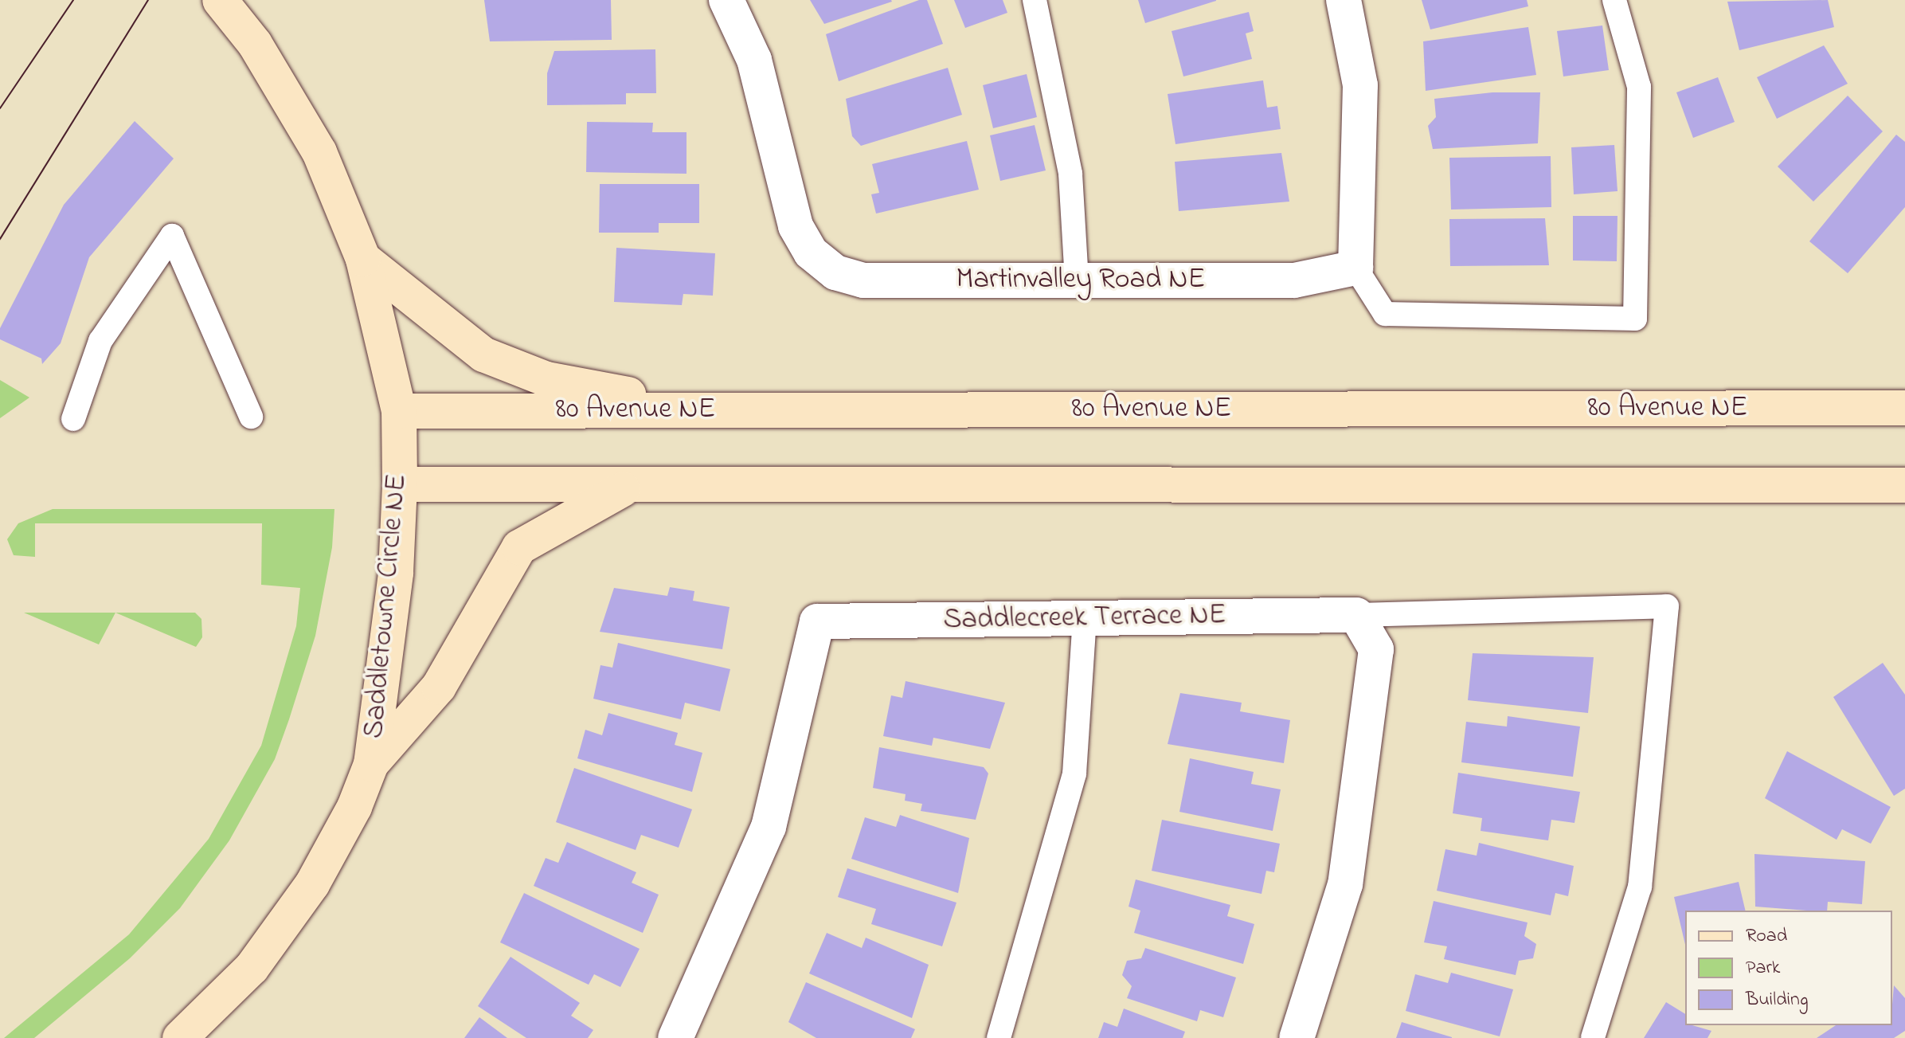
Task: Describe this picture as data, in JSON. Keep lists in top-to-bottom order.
{
  "streets": {
    "main road": ["80 Avenue NE", "Saddletowne Circle NE"],
    "street": ["Martinvalley Road NE", "Saddlecreek Terrace NE"]
  },
  "crossings": [
    ["80 Avenue NE", "Saddletowne Circle NE"]
  ],
  "legend": ["Road", "Park", "Building"]
}
